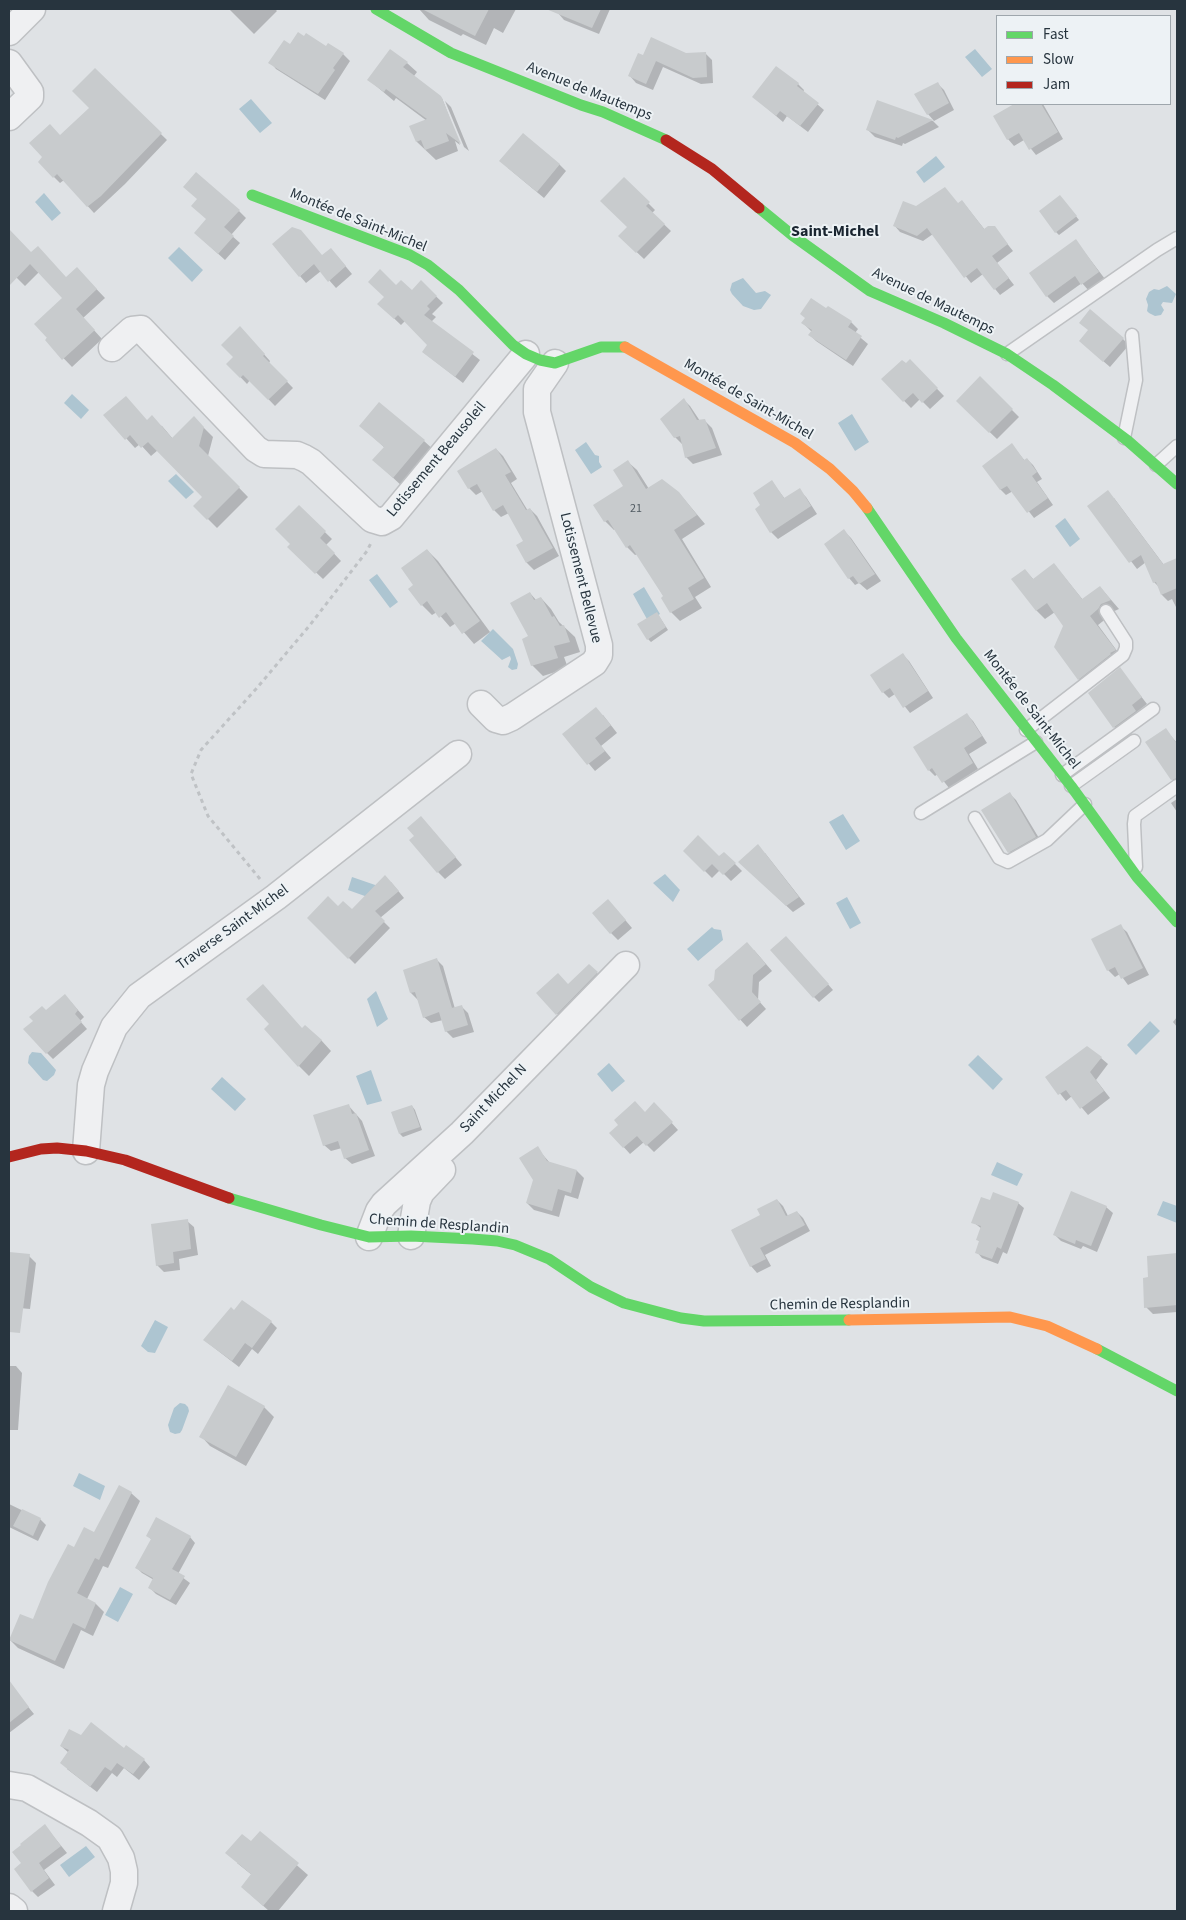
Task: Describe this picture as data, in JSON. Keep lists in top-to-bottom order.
{
  "streets": {
    "street": [
      "Avenue de Mautemps",
      "Montée de Saint-Michel",
      "Lotissement Beausoleil",
      "Lotissement Bellevue",
      "Traverse Saint-Michel",
      "Saint Michel N",
      "Chemin de Resplandin"
    ]
  },
  "crossings": [
    ["Montée de Saint-Michel", "Lotissement Beausoleil"],
    ["Montée de Saint-Michel", "Lotissement Bellevue"],
    ["Traverse Saint-Michel", "Chemin de Resplandin"],
    ["Saint Michel N", "Chemin de Resplandin"]
  ],
  "districts": ["Saint-Michel"],
  "house_numbers": ["21"],
  "legend": ["Fast", "Slow", "Jam"]
}
